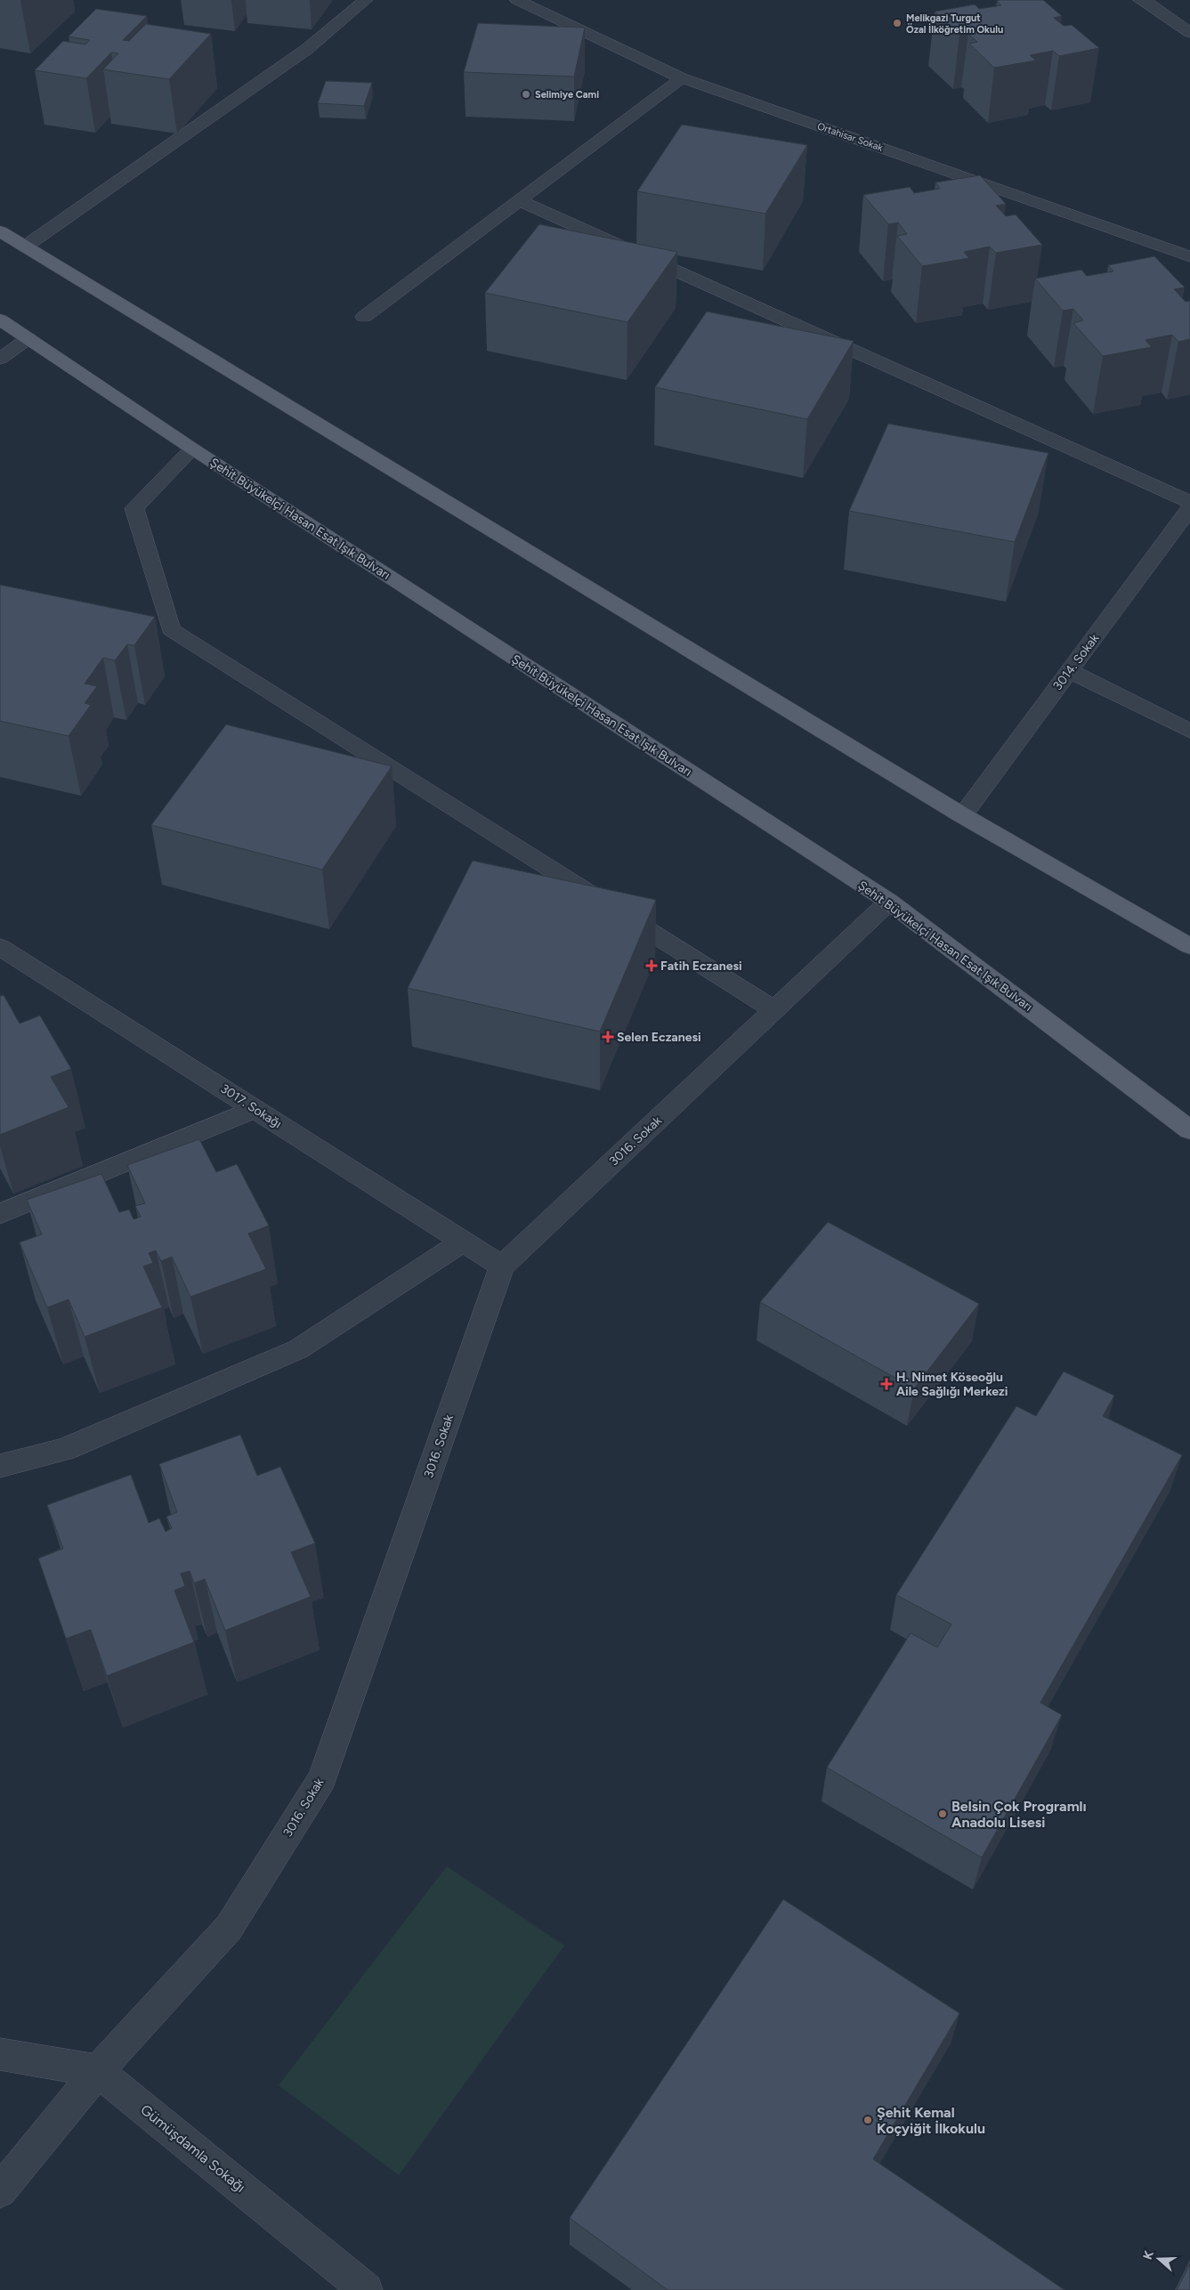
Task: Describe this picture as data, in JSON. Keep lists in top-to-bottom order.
{
  "streets": {
    "main road": ["Şehit Büyükelçi Hasan Esat Işık Bulvarı"],
    "street": [
      "Ortahisar Sokak",
      "3014. Sokak",
      "3017. Sokağı",
      "3016. Sokak",
      "Gümüşdamla Sokağı"
    ]
  },
  "crossings": [
    ["Şehit Büyükelçi Hasan Esat Işık Bulvarı", "3016. Sokak"],
    ["3017. Sokağı", "3016. Sokak"],
    ["3016. Sokak", "Gümüşdamla Sokağı"]
  ],
  "places": {
    "other": [
      "Melikgazi Turgut Özal İlköğretim Okulu",
      "Selimiye Cami",
      "Belsin Çok Programlı Anadolu Lisesi",
      "Şehit Kemal Koçyiğit İlkokulu"
    ],
    "health": ["Fatih Eczanesi", "Selen Eczanesi", "H. Nimet Köseoğlu Aile Sağlığı Merkezi"]
  },
  "north": "left"
}
